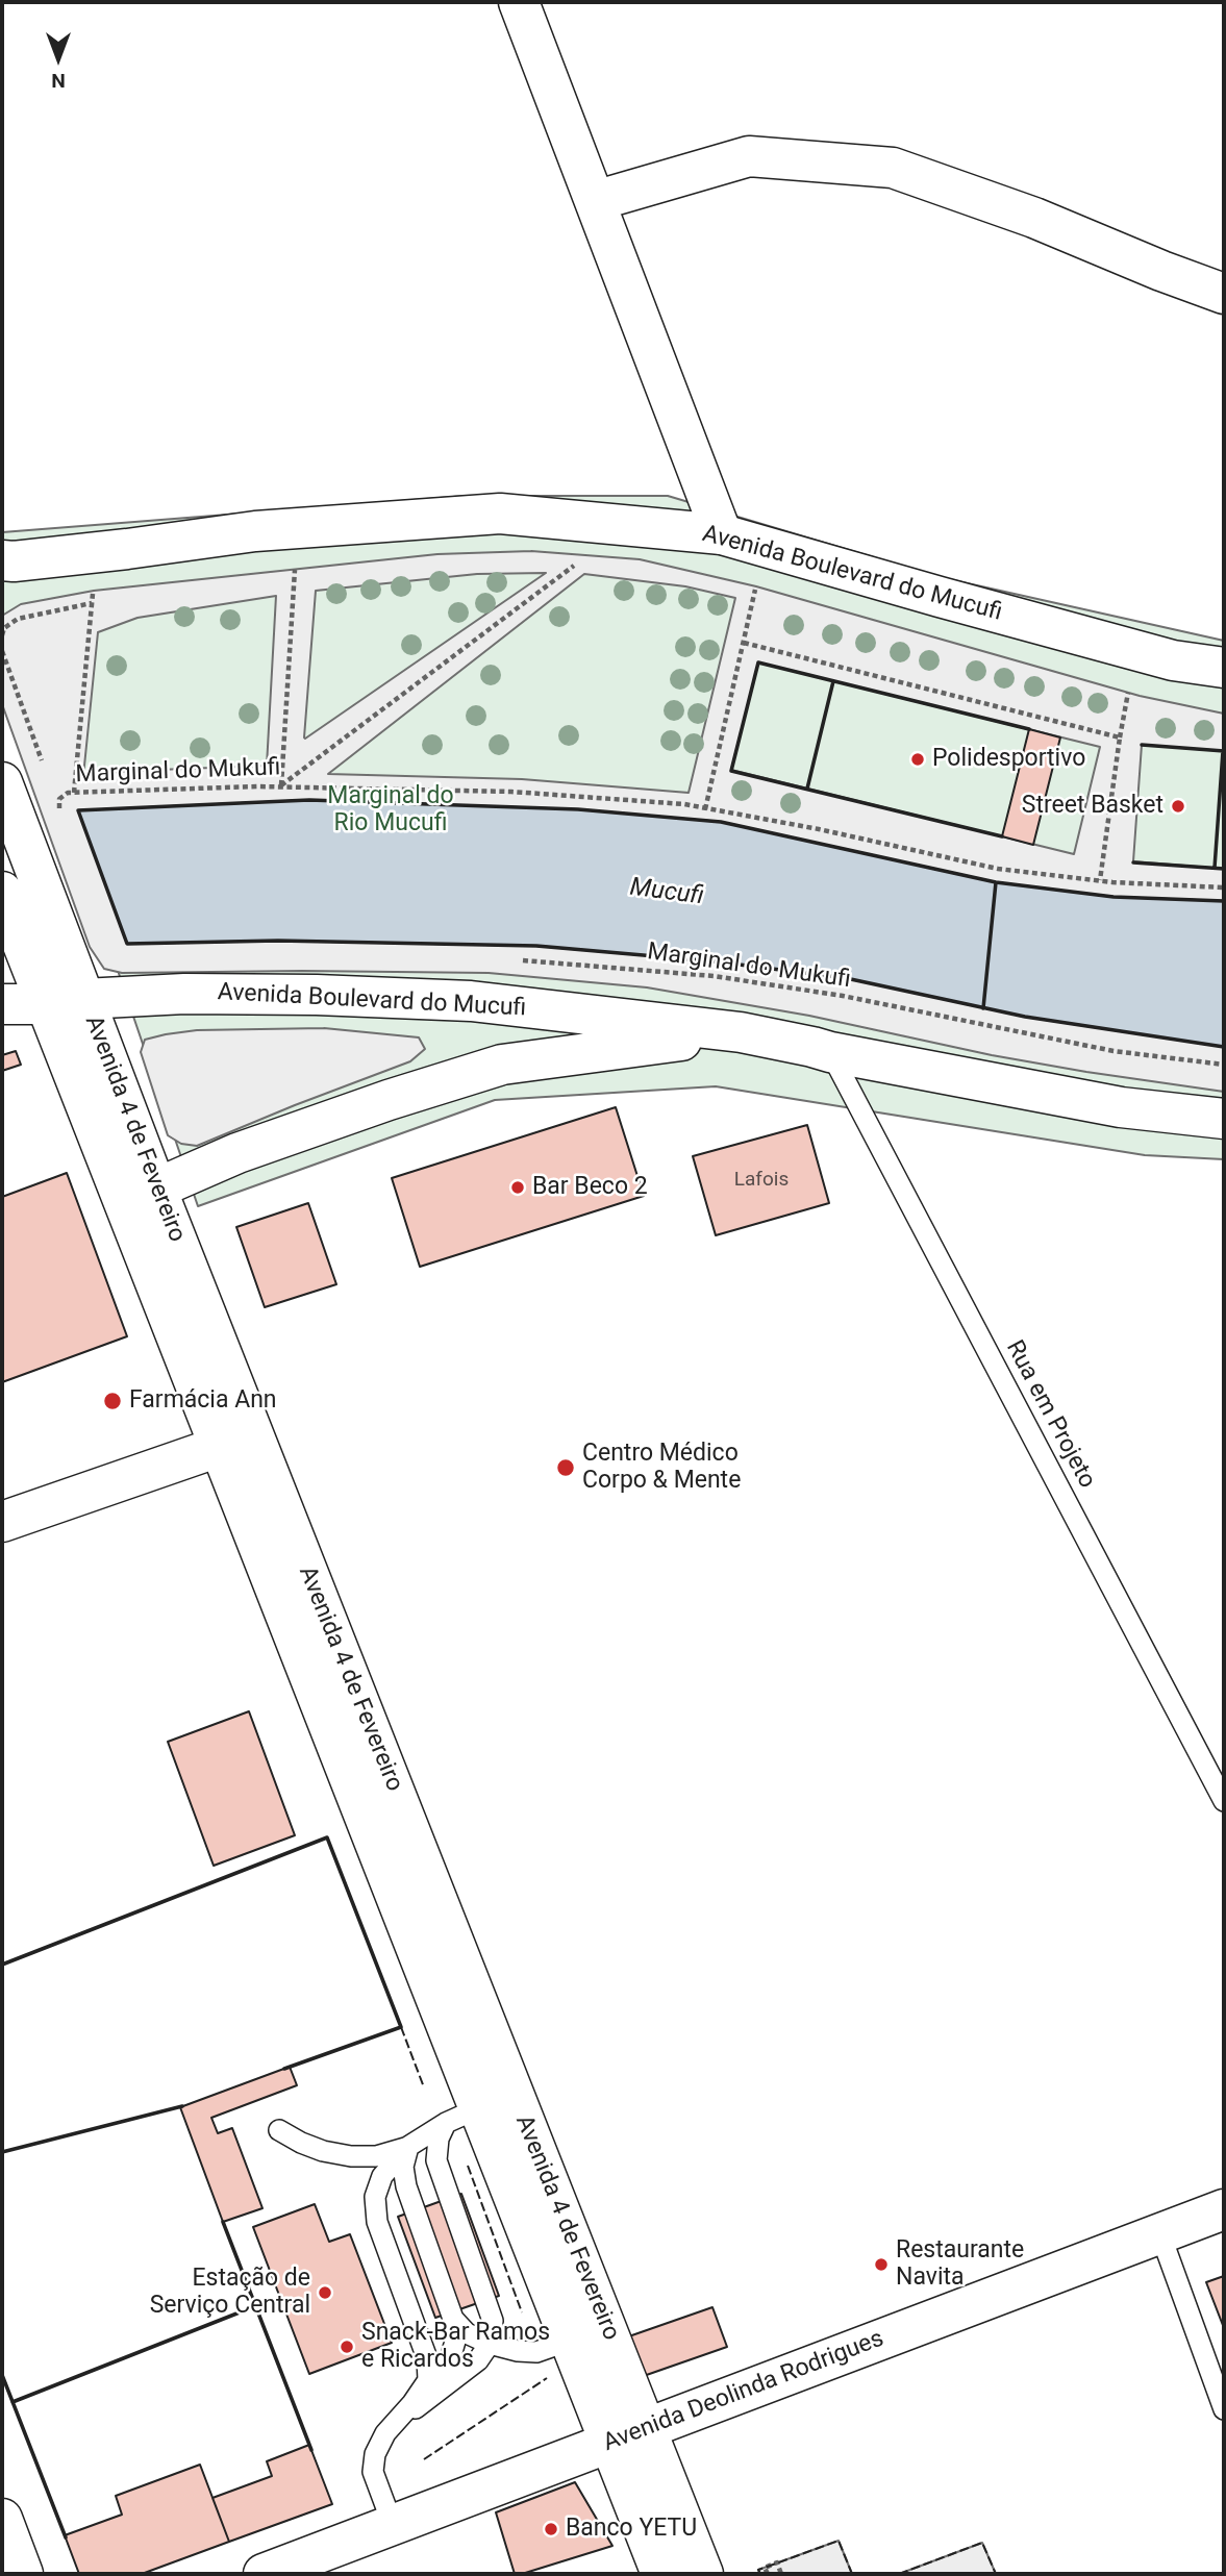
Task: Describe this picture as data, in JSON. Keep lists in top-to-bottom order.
{
  "streets": {
    "street": ["Avenida Boulevard do Mucufi", "Avenida 4 de Fevereiro", "Avenida Deolinda Rodrigues"],
    "lane": ["Rua em Projeto"],
    "path": ["Marginal do Mukufi"]
  },
  "crossings": [
    ["Avenida Boulevard do Mucufi", "Avenida 4 de Fevereiro"],
    ["Avenida Boulevard do Mucufi", "Rua em Projeto"],
    ["Avenida 4 de Fevereiro", "Avenida Deolinda Rodrigues"]
  ],
  "water": ["Mucufi"],
  "parks": ["Marginal do Rio Mucufi"],
  "places": [
    "Polidesportivo",
    "Street Basket",
    "Bar Beco 2",
    "Farmácia Ann",
    "Centro Médico Corpo & Mente",
    "Restaurante Navita",
    "Estação de Serviço Central",
    "Snack-Bar Ramos e Ricardos",
    "Banco YETU"
  ],
  "house_numbers": ["Lafois"],
  "north": "bottom"
}
